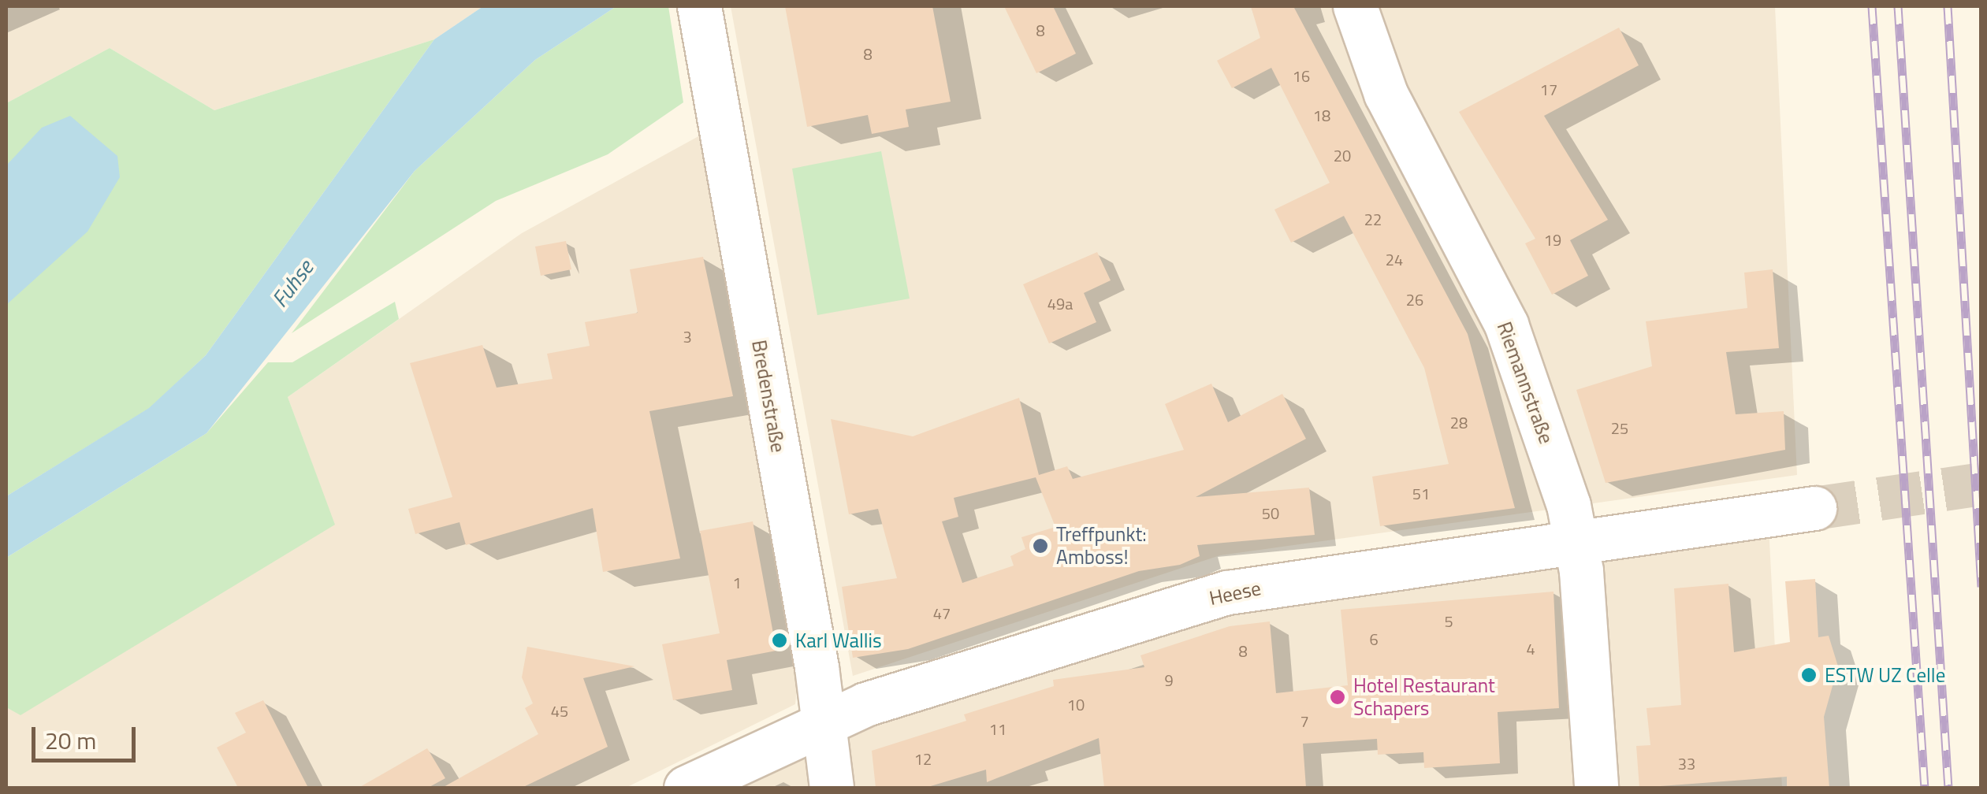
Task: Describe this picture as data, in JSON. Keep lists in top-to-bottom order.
{
  "streets": {
    "street": ["Riemannstraße", "Bredenstraße", "Heese"]
  },
  "crossings": [
    ["Riemannstraße", "Heese"],
    ["Bredenstraße", "Heese"]
  ],
  "water": ["Fuhse"],
  "places": [
    "Treffpunkt: Amboss!",
    "Karl Wallis",
    "ESTW UZ Celle",
    "Hotel Restaurant Schapers"
  ],
  "house_numbers": [
    "8",
    "8",
    "16",
    "17",
    "18",
    "20",
    "22",
    "19",
    "24",
    "26",
    "49a",
    "3",
    "28",
    "25",
    "51",
    "50",
    "1",
    "47",
    "5",
    "6",
    "4",
    "8",
    "9",
    "10",
    "45",
    "7",
    "11",
    "12",
    "33"
  ],
  "scale_bar": "20 m"
}
